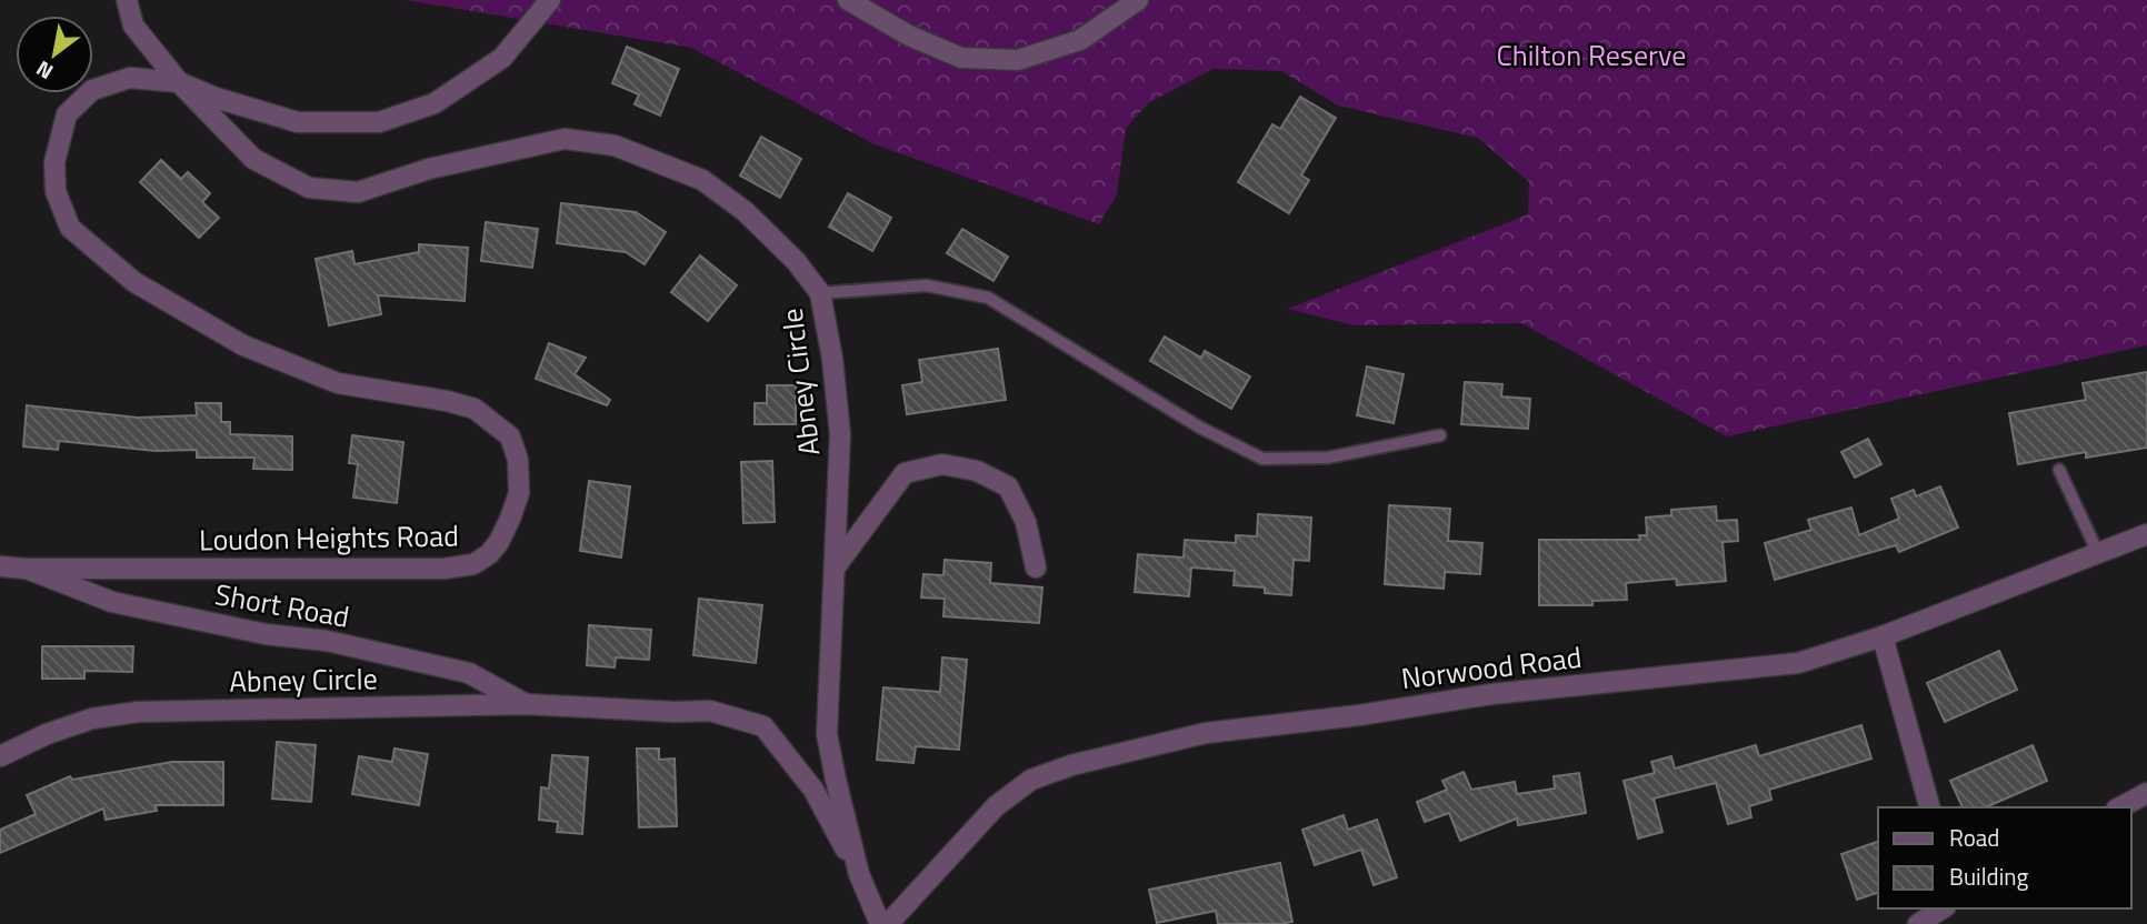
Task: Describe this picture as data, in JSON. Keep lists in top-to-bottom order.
{
  "streets": {
    "street": [
      "Abney Circle",
      "Loudon Heights Road",
      "Short Road",
      "Norwood Road"
    ]
  },
  "crossings": [
    ["Abney Circle", "Loudon Heights Road"],
    ["Abney Circle", "Short Road"],
    ["Loudon Heights Road", "Short Road"]
  ],
  "parks": ["Chilton Reserve"],
  "legend": ["Road", "Building"],
  "north": "bottom left"
}
